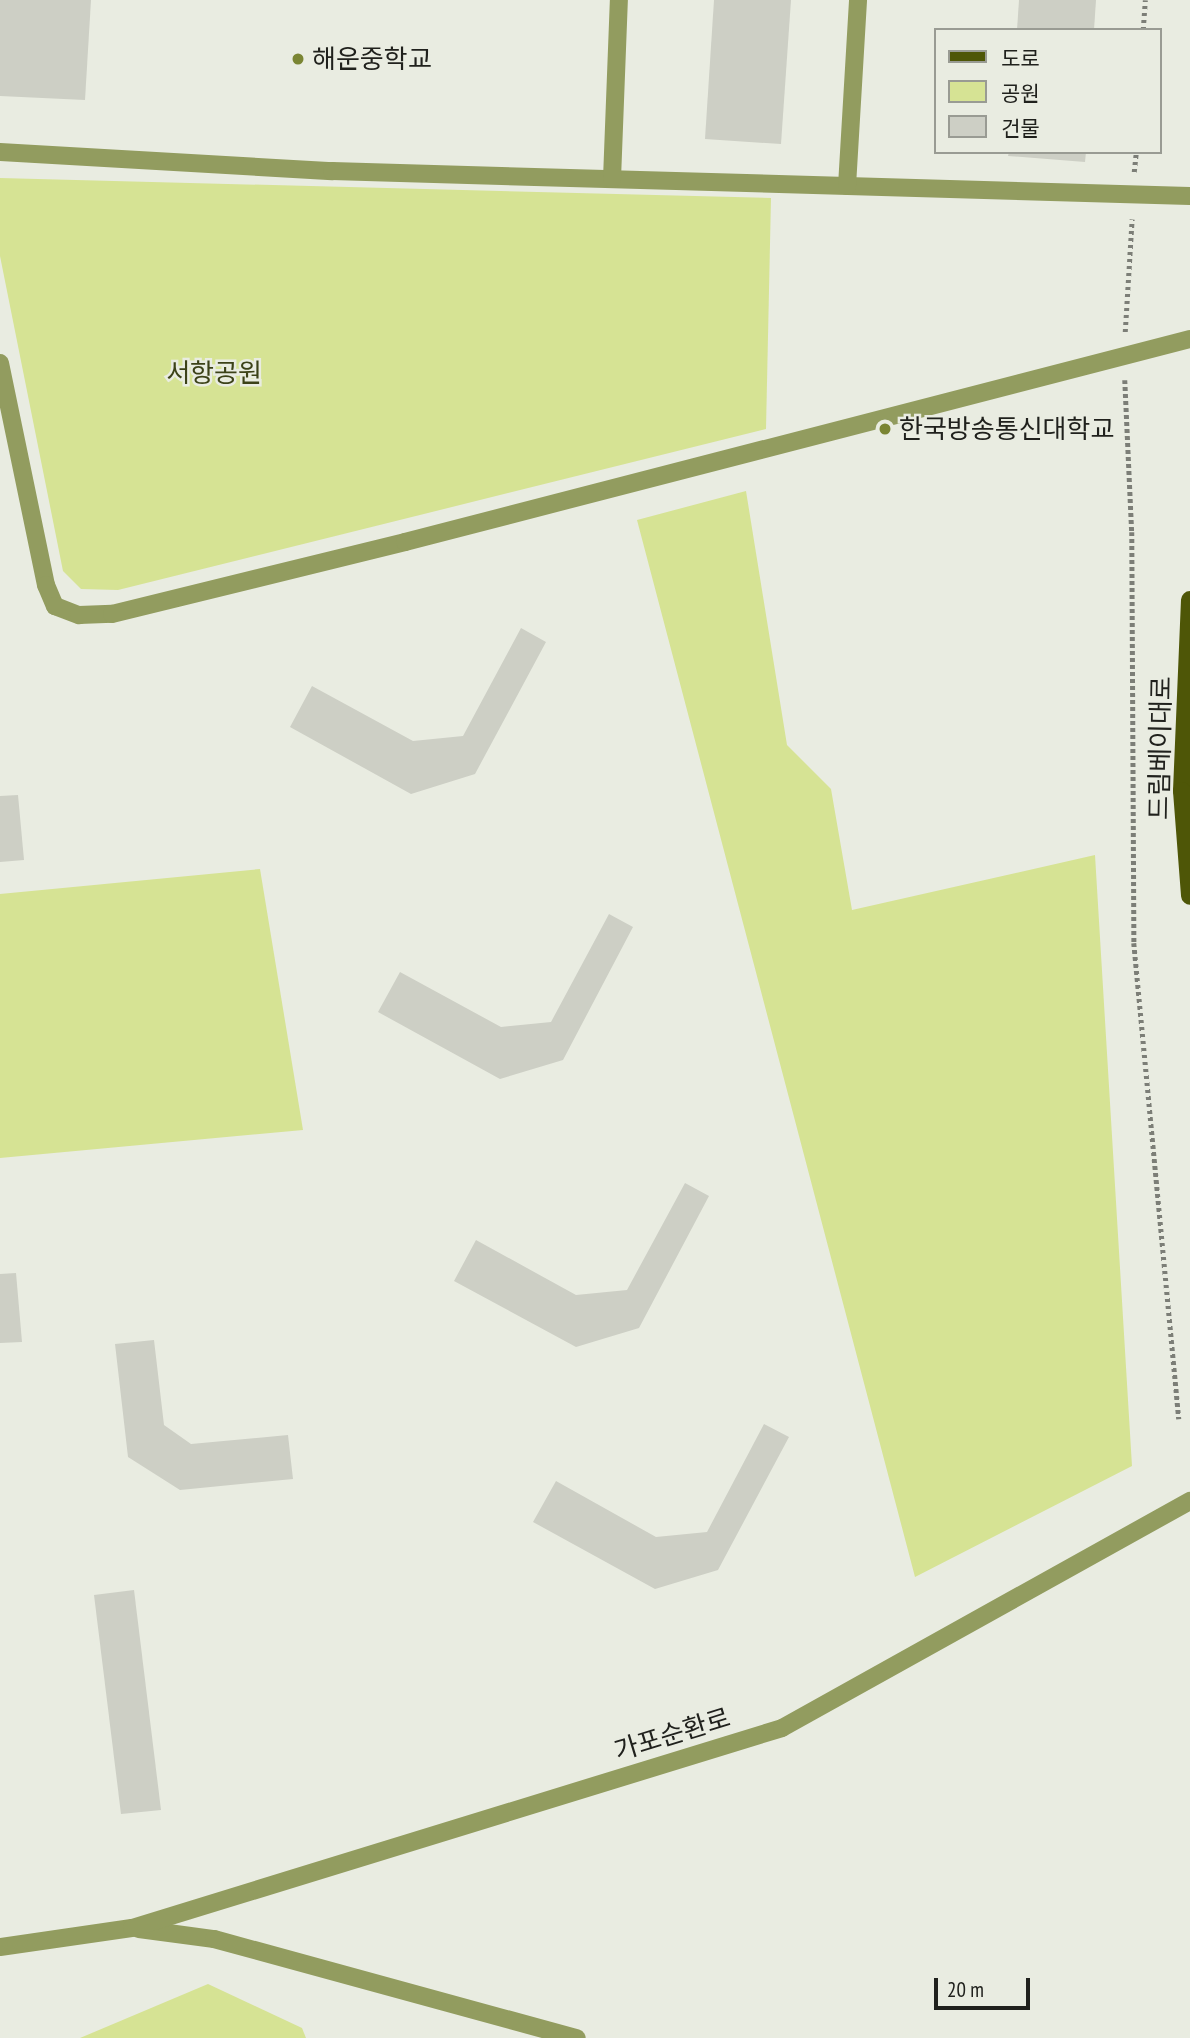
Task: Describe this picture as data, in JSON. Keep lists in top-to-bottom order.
{
  "streets": {
    "main road": ["드림베이대로"],
    "street": ["가포순환로"]
  },
  "parks": ["서항공원"],
  "places": ["해운중학교", "한국방송통신대학교"],
  "legend": ["도로", "공원", "건물"],
  "scale_bar": "20 m"
}
